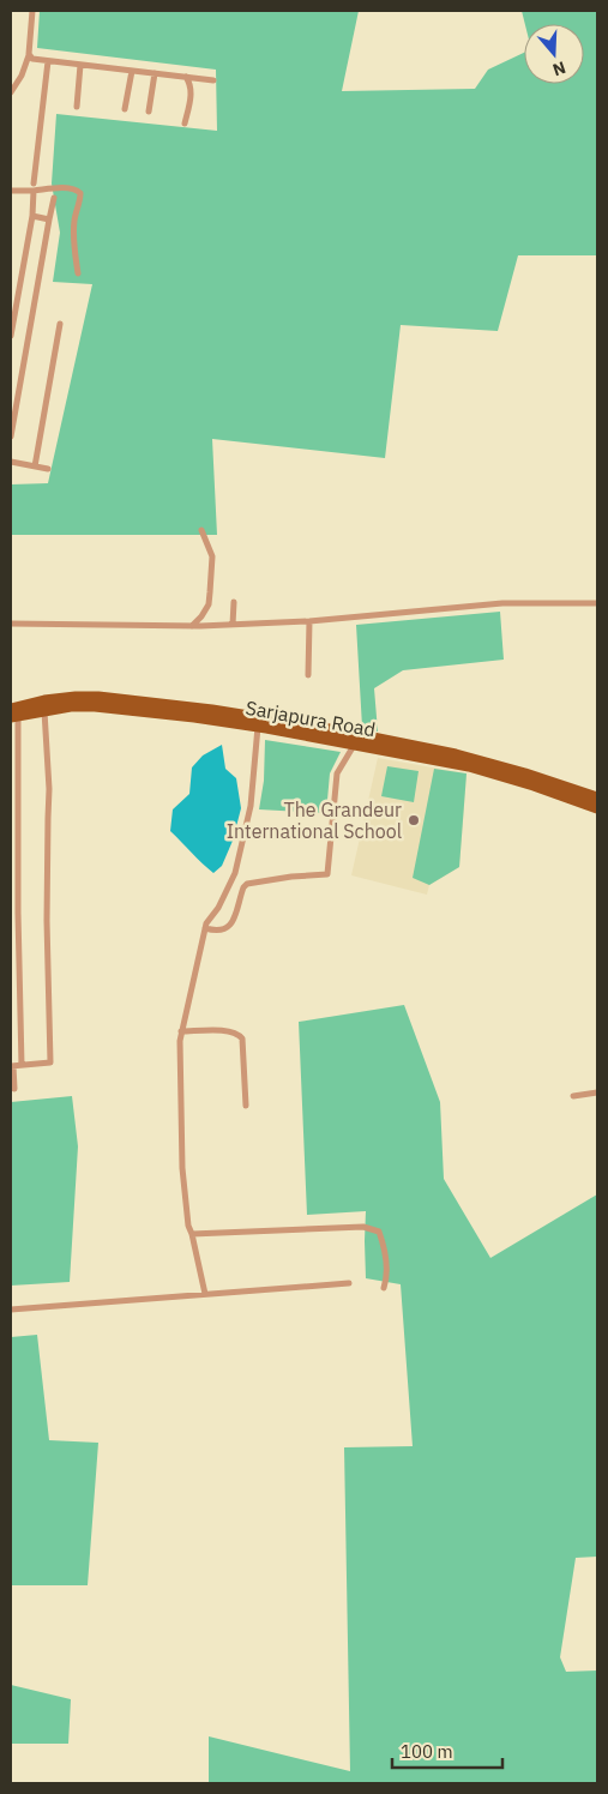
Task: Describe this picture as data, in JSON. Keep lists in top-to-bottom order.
{
  "streets": {
    "main road": ["Sarjapura Road"]
  },
  "places": ["The Grandeur International School"],
  "scale_bar": "100 m",
  "north": "bottom"
}
